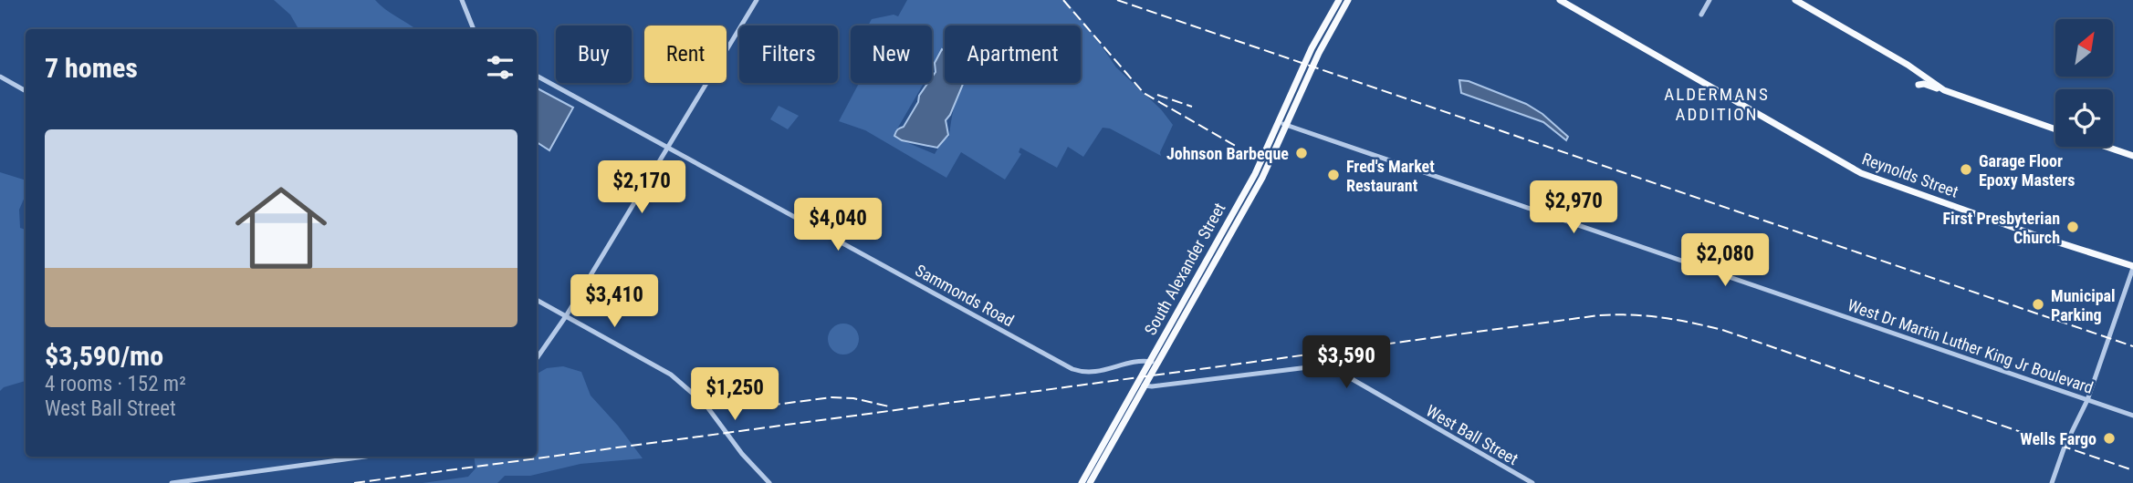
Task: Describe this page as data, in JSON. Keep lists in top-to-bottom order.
{
  "streets": {
    "main road": ["Reynolds Street", "South Alexander Street"],
    "street": ["Sammonds Road", "West Dr Martin Luther King Jr Boulevard", "West Ball Street"]
  },
  "crossings": [
    ["South Alexander Street", "Sammonds Road"],
    ["South Alexander Street", "West Dr Martin Luther King Jr Boulevard"],
    ["South Alexander Street", "West Ball Street"]
  ],
  "districts": ["ALDERMANS ADDITION"],
  "places": [
    "Johnson Barbeque",
    "Garage Floor Epoxy Masters",
    "Fred's Market Restaurant",
    "First Presbyterian Church",
    "Municipal Parking",
    "Wells Fargo"
  ],
  "north": "top right",
  "page": {
    "chip": [
      "Buy",
      "Rent",
      "Filters",
      "New",
      "Apartment"
    ],
    "heading": "7 homes",
    "list": [
      {
        "name": "$3,590/mo",
        "note": "4 rooms · 152 m² · West Ball Street"
      }
    ],
    "price": [
      "$2,170",
      "$2,970",
      "$4,040",
      "$2,080",
      "$3,410",
      "$3,590",
      "$1,250"
    ]
  }
}
